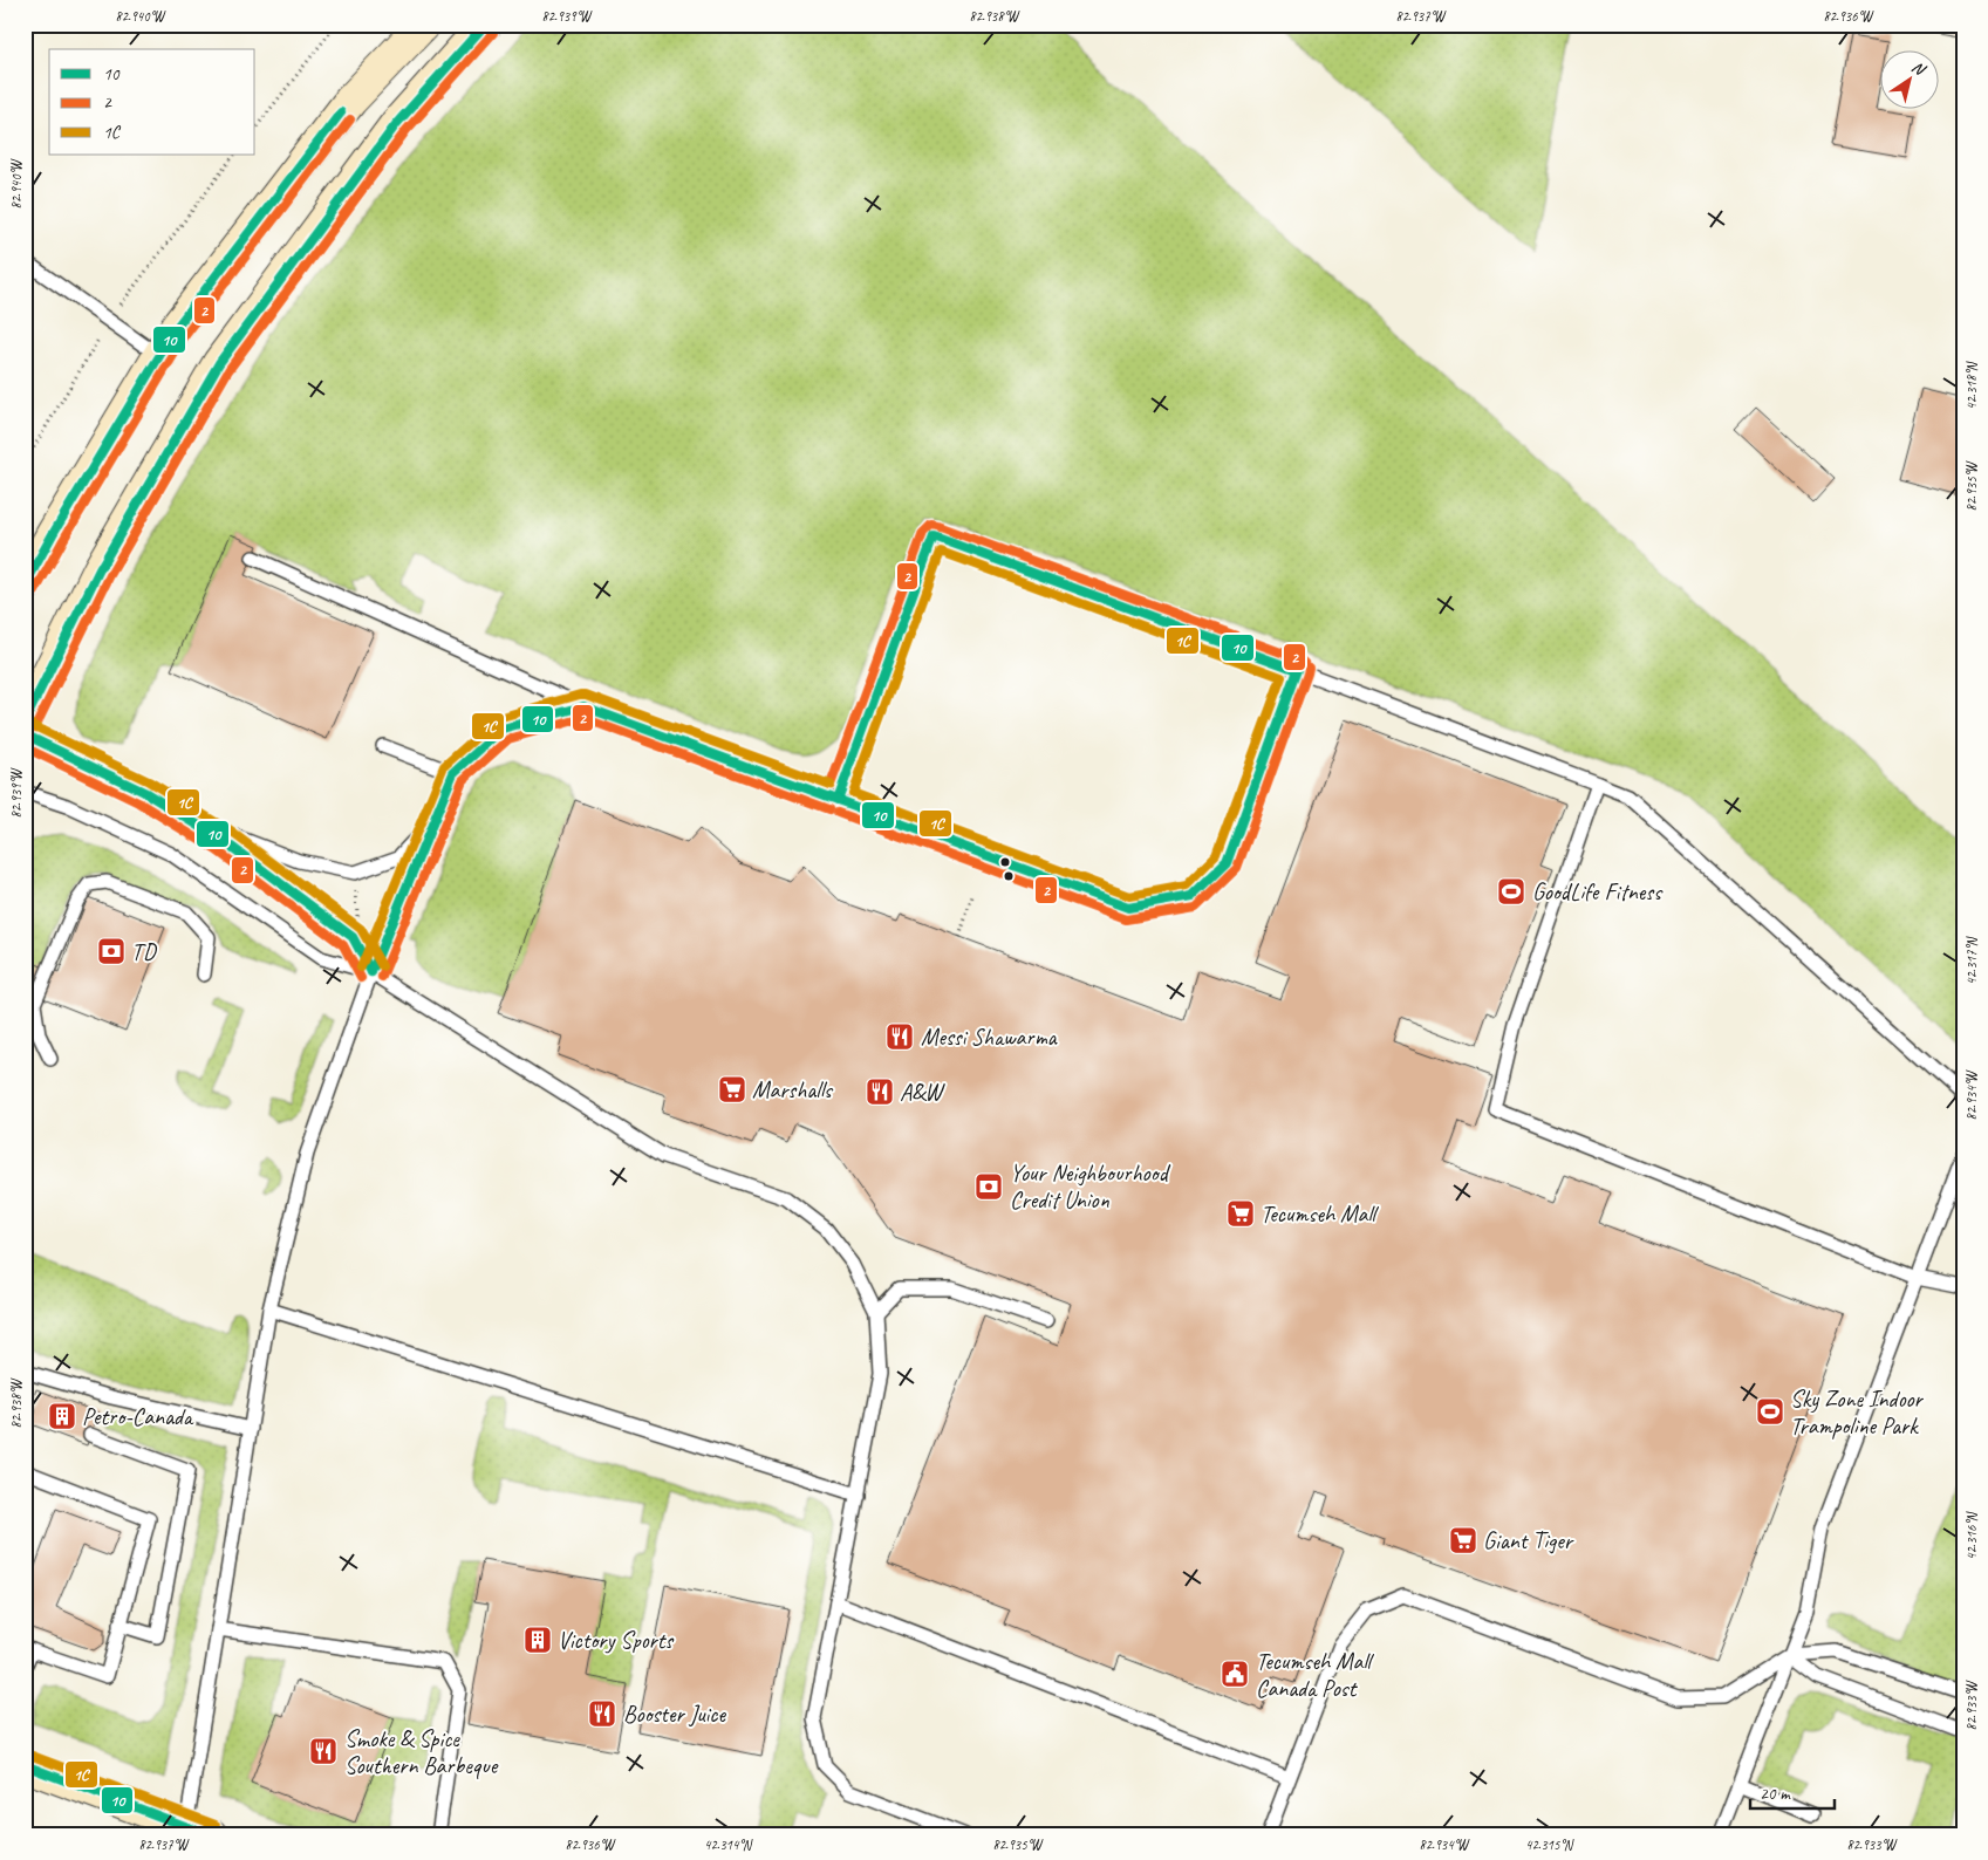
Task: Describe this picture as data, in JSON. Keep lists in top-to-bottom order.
{
  "places": {
    "sports": ["GoodLife Fitness", "Sky Zone Indoor Trampoline Park"],
    "bank": ["TD", "Your Neighbourhood Credit Union"],
    "restaurant": [
      "Messi Shawarma",
      "A&W",
      "Booster Juice",
      "Smoke & Spice Southern Barbeque"
    ],
    "supermarket": ["Marshalls", "Tecumseh Mall", "Giant Tiger"],
    "building": ["Petro-Canada", "Victory Sports"],
    "public building": ["Tecumseh Mall Canada Post"]
  },
  "lines": ["transit line 10", "transit line 2", "transit line 1C"],
  "legend": ["10", "2", "1C"],
  "scale_bar": "20 m",
  "north": "top right",
  "coordinates": [
    "82.940°W",
    "82.939°W",
    "82.938°W",
    "82.937°W",
    "82.936°W",
    "42.318°N",
    "82.935°W",
    "42.317°N",
    "82.934°W",
    "42.316°N",
    "82.933°W",
    "42.314°N",
    "42.315°N"
  ]
}
